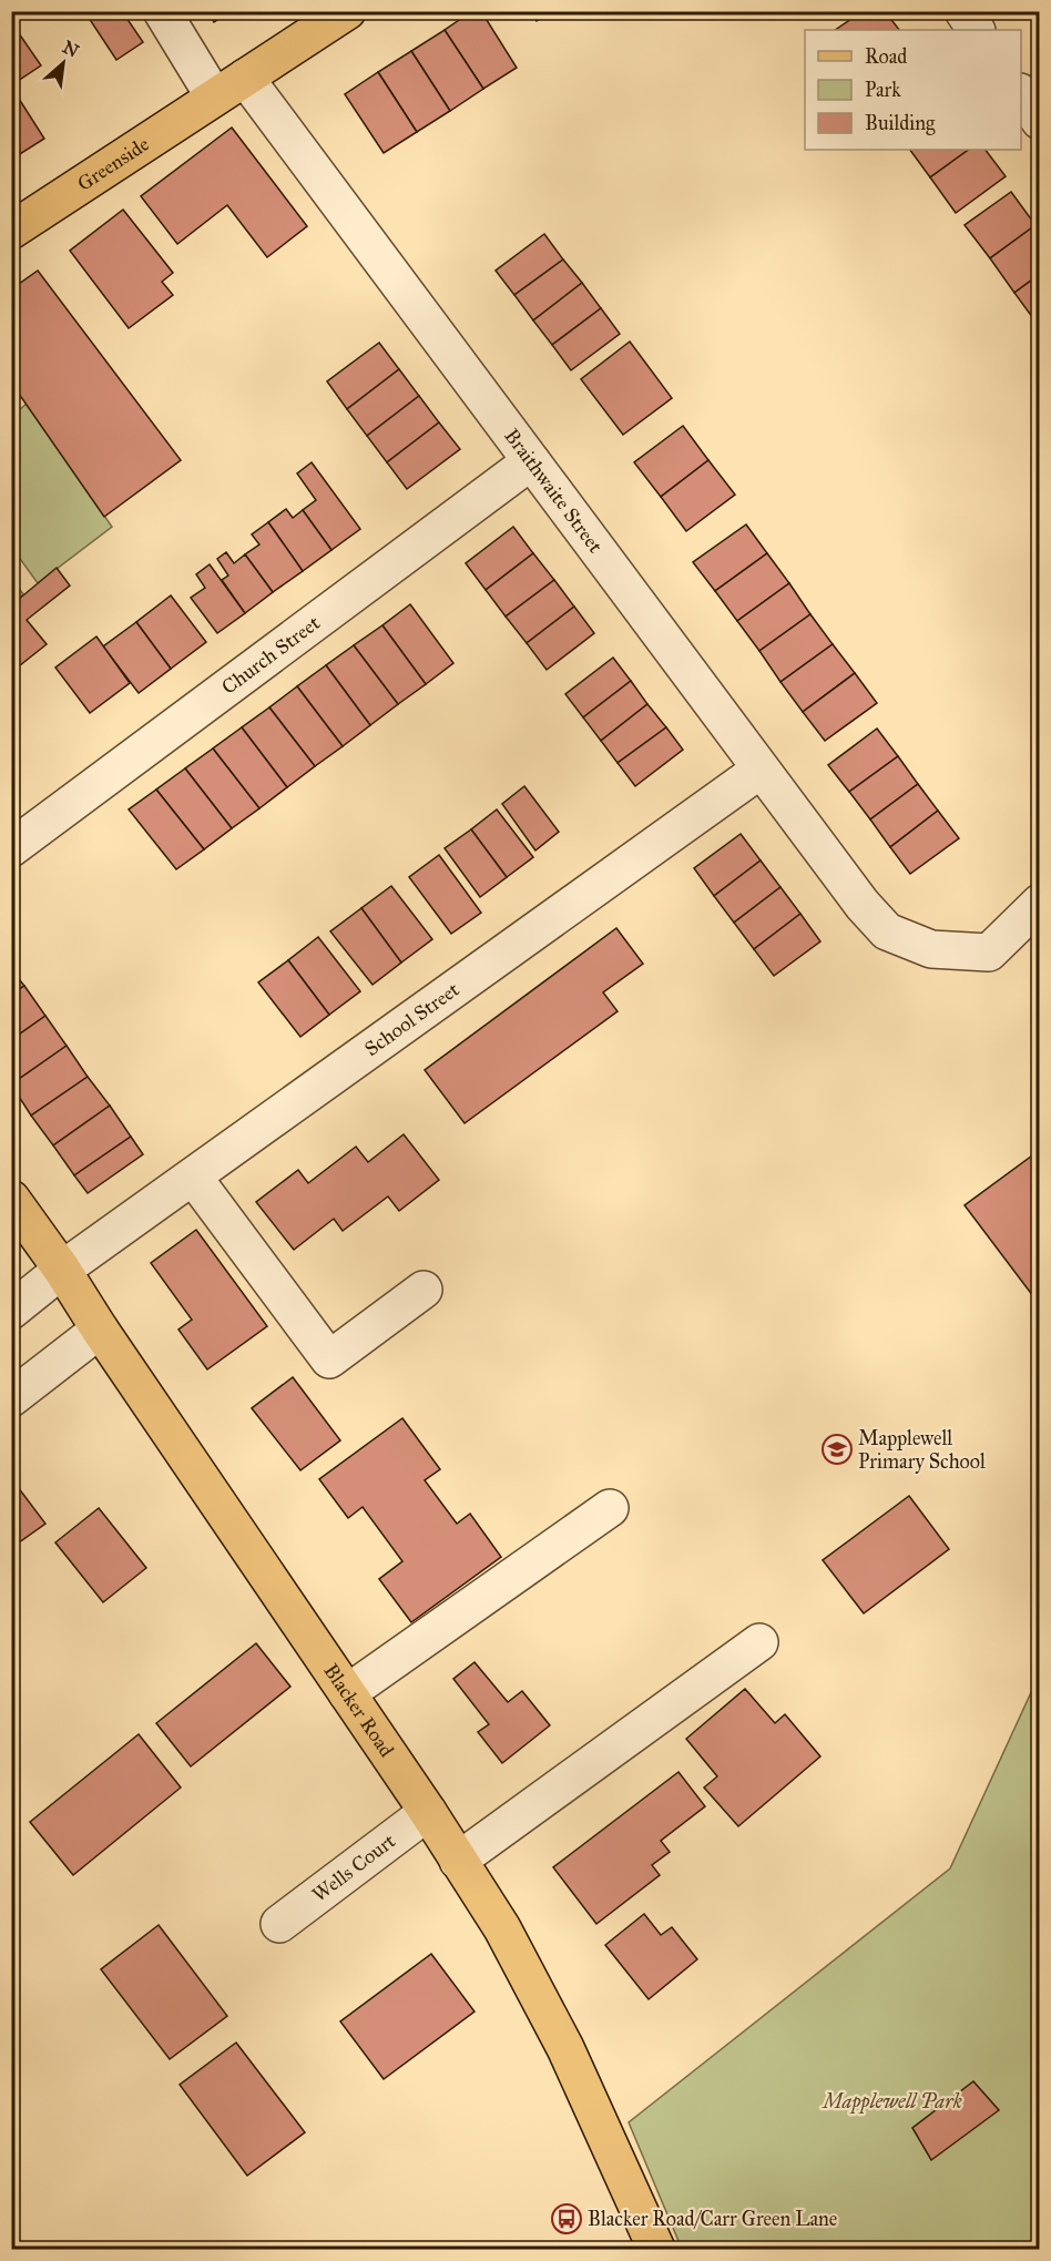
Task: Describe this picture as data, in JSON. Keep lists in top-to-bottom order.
{
  "streets": {
    "main road": ["Greenside", "Blacker Road"],
    "street": [
      "Braithwaite Street",
      "Church Street",
      "School Street",
      "Wells Court"
    ]
  },
  "crossings": [
    ["Greenside", "Braithwaite Street"],
    ["Braithwaite Street", "Church Street"],
    ["Braithwaite Street", "School Street"],
    ["School Street", "Blacker Road"],
    ["Blacker Road", "Wells Court"]
  ],
  "parks": ["Mapplewell Park"],
  "places": {
    "school or university": ["Mapplewell Primary School"],
    "bus stop": ["Blacker Road/Carr Green Lane"]
  },
  "legend": ["Road", "Park", "Building"],
  "north": "top right"
}
